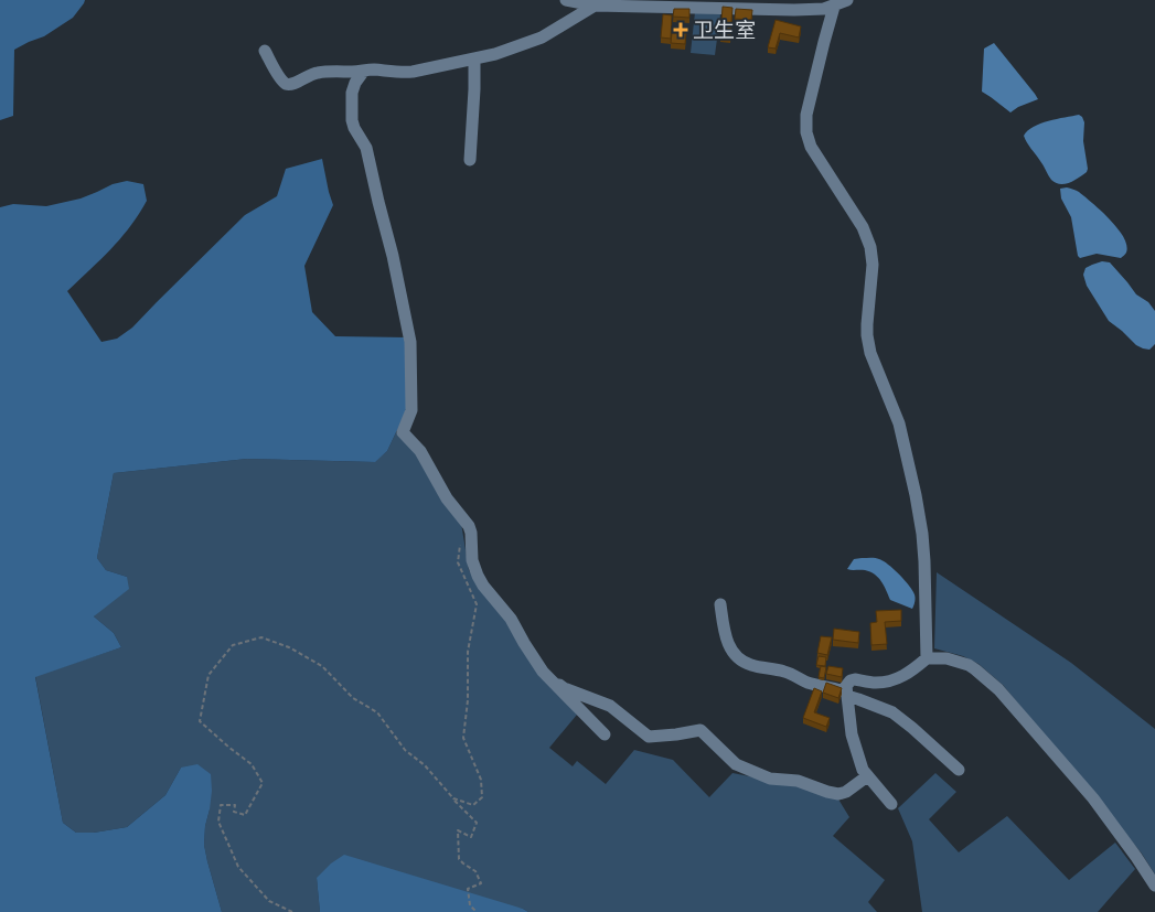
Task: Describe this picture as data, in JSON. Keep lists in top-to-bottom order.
{
  "places": {
    "health": ["卫生室"]
  }
}
